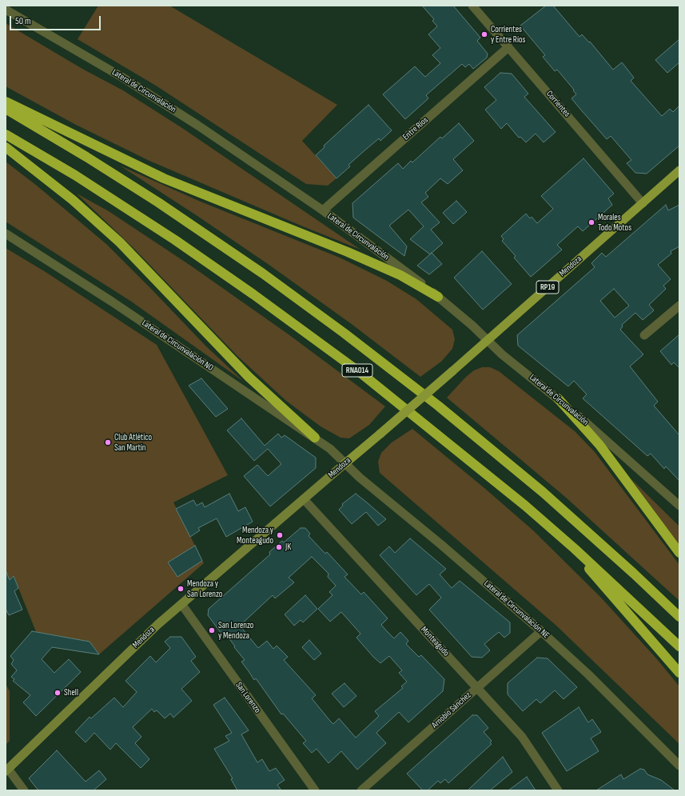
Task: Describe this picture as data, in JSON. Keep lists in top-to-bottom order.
{
  "streets": {
    "highway": ["RNA014"],
    "main road": ["Mendoza", "RP19"],
    "street": [
      "Lateral de Circunvalación",
      "Corrientes",
      "Entre Ríos",
      "Lateral de Circunvalación NO",
      "Lateral de Circunvalación NE",
      "Monteagudo",
      "San Lorenzo",
      "Arnobio Sánchez"
    ]
  },
  "crossings": [
    ["Lateral de Circunvalación", "Entre Ríos"],
    ["Lateral de Circunvalación", "Mendoza"],
    ["Corrientes", "Entre Ríos"],
    ["Corrientes", "Mendoza"],
    ["Mendoza", "Lateral de Circunvalación NO"],
    ["Mendoza", "Lateral de Circunvalación NE"],
    ["Mendoza", "Monteagudo"],
    ["Mendoza", "San Lorenzo"],
    ["Lateral de Circunvalación NO", "Lateral de Circunvalación NE"],
    ["Lateral de Circunvalación NE", "Arnobio Sánchez"],
    ["Monteagudo", "Arnobio Sánchez"]
  ],
  "places": [
    "Corrientes y Entre Ríos",
    "Morales Todo Motos",
    "Club Atlético San Martín",
    "Mendoza y Monteagudo",
    "JK",
    "Mendoza y San Lorenzo",
    "San Lorenzo y Mendoza",
    "Shell"
  ],
  "scale_bar": "50 m"
}
